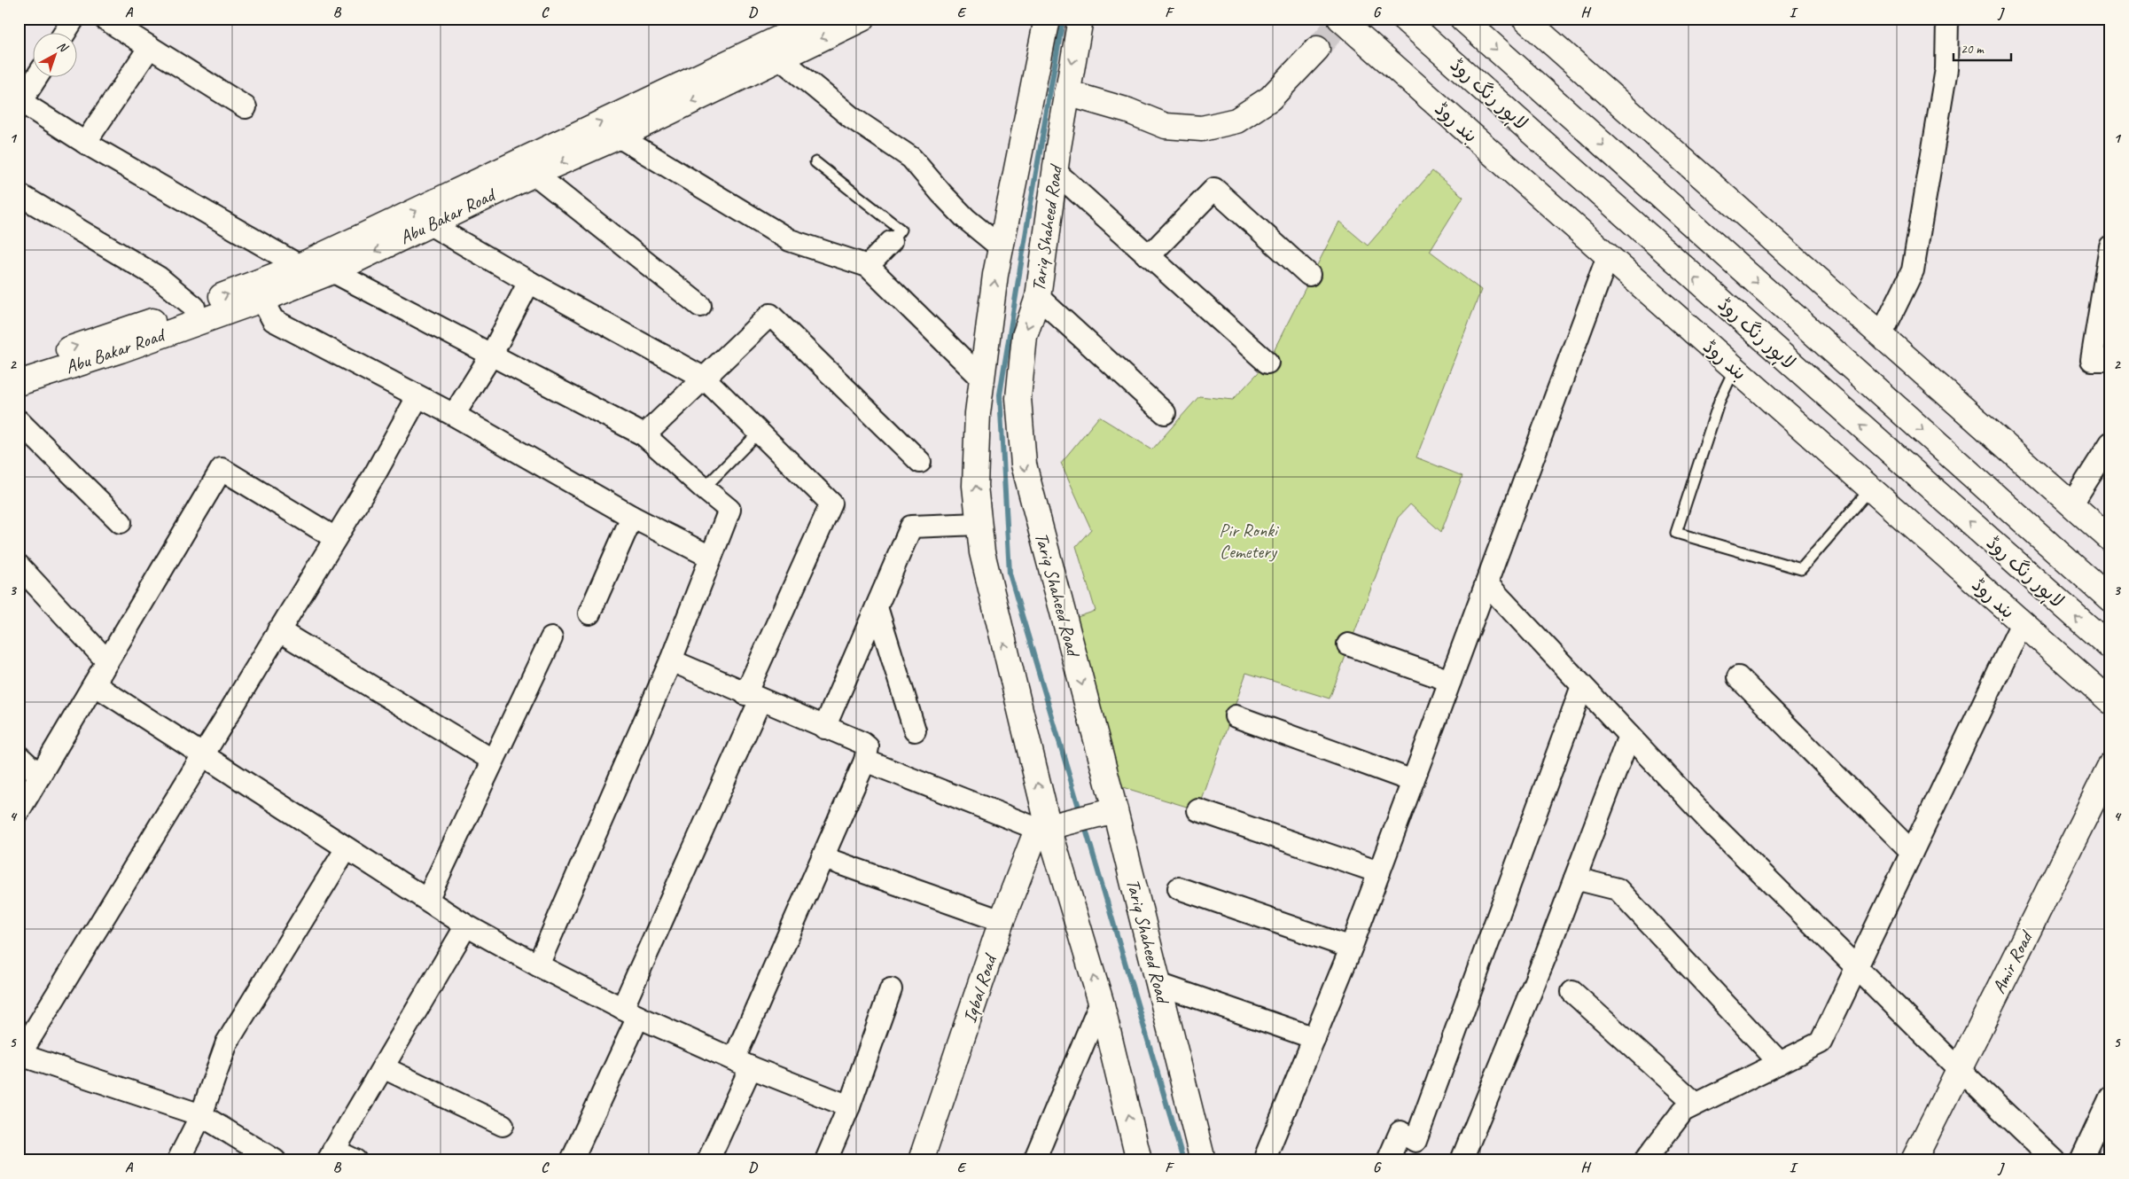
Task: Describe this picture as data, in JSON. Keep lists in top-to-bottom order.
{
  "streets": {
    "main road": [
      "لاہور رنگ روڈ",
      "بند روڈ",
      "Abu Bakar Road",
      "Tariq Shaheed Road",
      "Amir Road",
      "Iqbal Road"
    ]
  },
  "crossings": [
    ["Tariq Shaheed Road", "Iqbal Road"]
  ],
  "parks": ["Pir Ronki Cemetery"],
  "scale_bar": "20 m",
  "north": "top right",
  "grid": {
    "columns": [
      "A",
      "B",
      "C",
      "D",
      "E",
      "F",
      "G",
      "H",
      "I",
      "J"
    ],
    "rows": [
      "1",
      "2",
      "3",
      "4",
      "5"
    ]
  }
}
